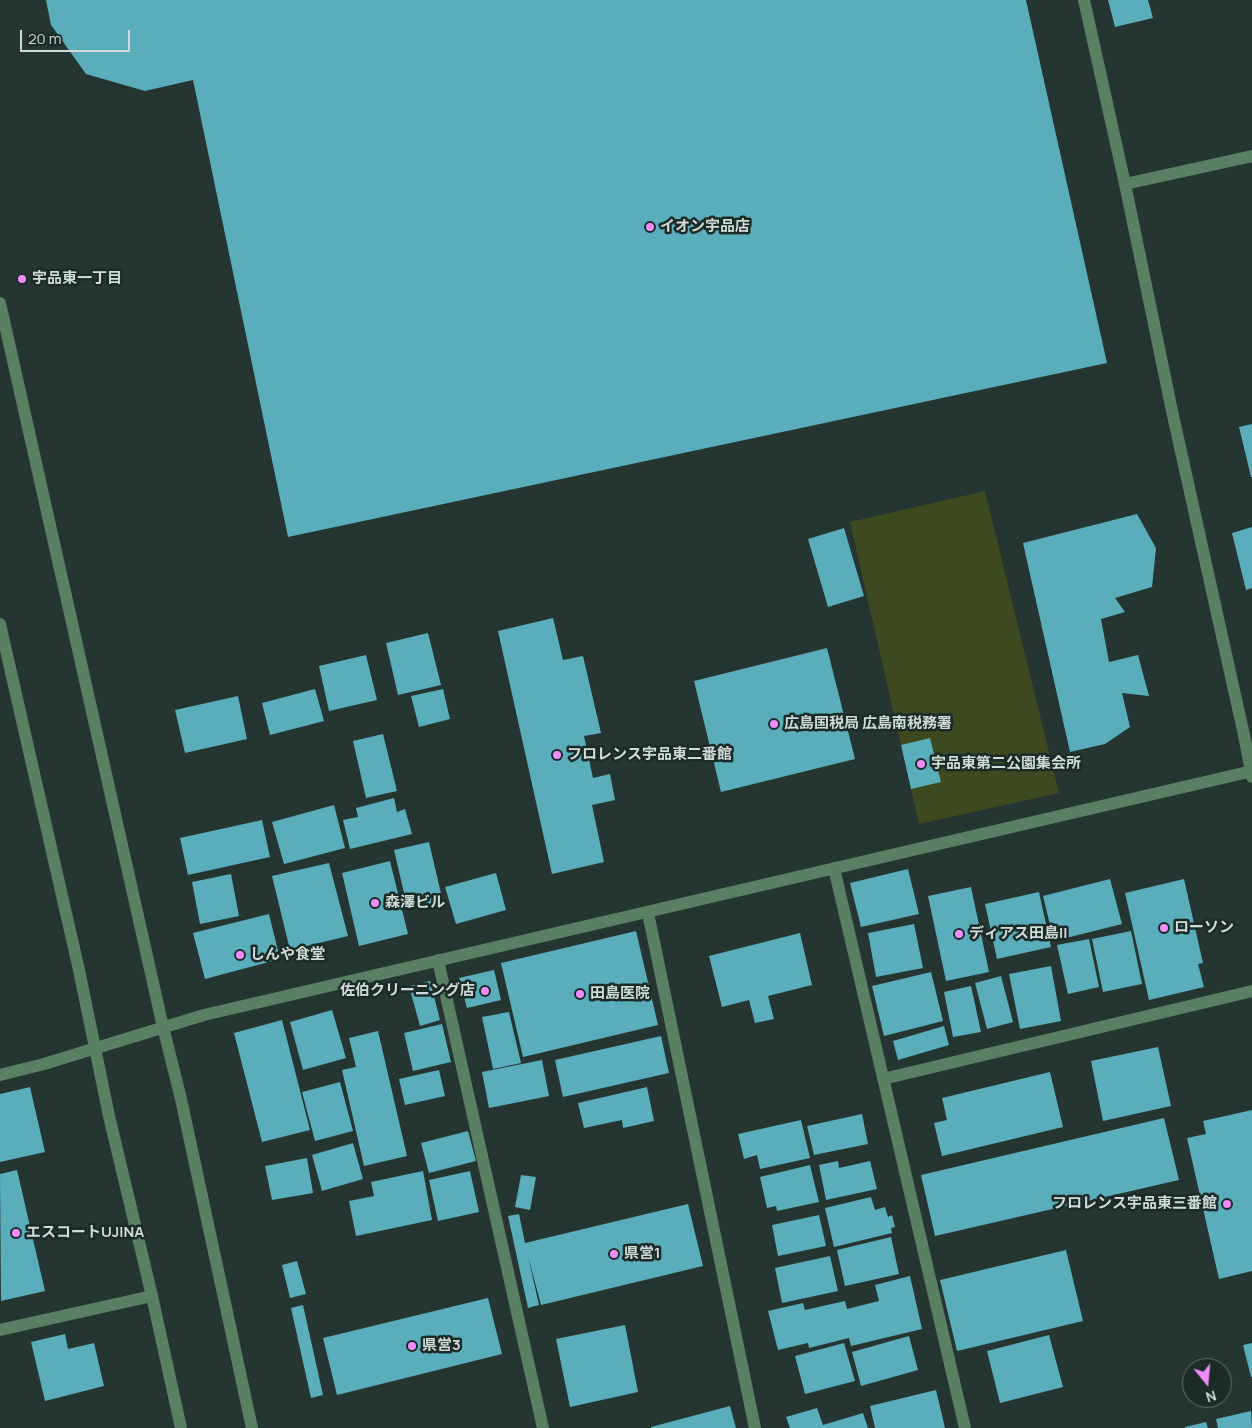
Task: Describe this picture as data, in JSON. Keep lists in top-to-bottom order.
{
  "places": [
    "イオン宇品店",
    "宇品東一丁目",
    "広島国税局 広島南税務署",
    "フロレンス宇品東二番館",
    "宇品東第二公園集会所",
    "森澤ビル",
    "ローソン",
    "ディアス田島II",
    "しんや食堂",
    "佐伯クリーニング店",
    "田島医院",
    "フロレンス宇品東三番館",
    "エスコートUJINA",
    "県営1",
    "県営3"
  ],
  "scale_bar": "20 m",
  "north": "bottom"
}
